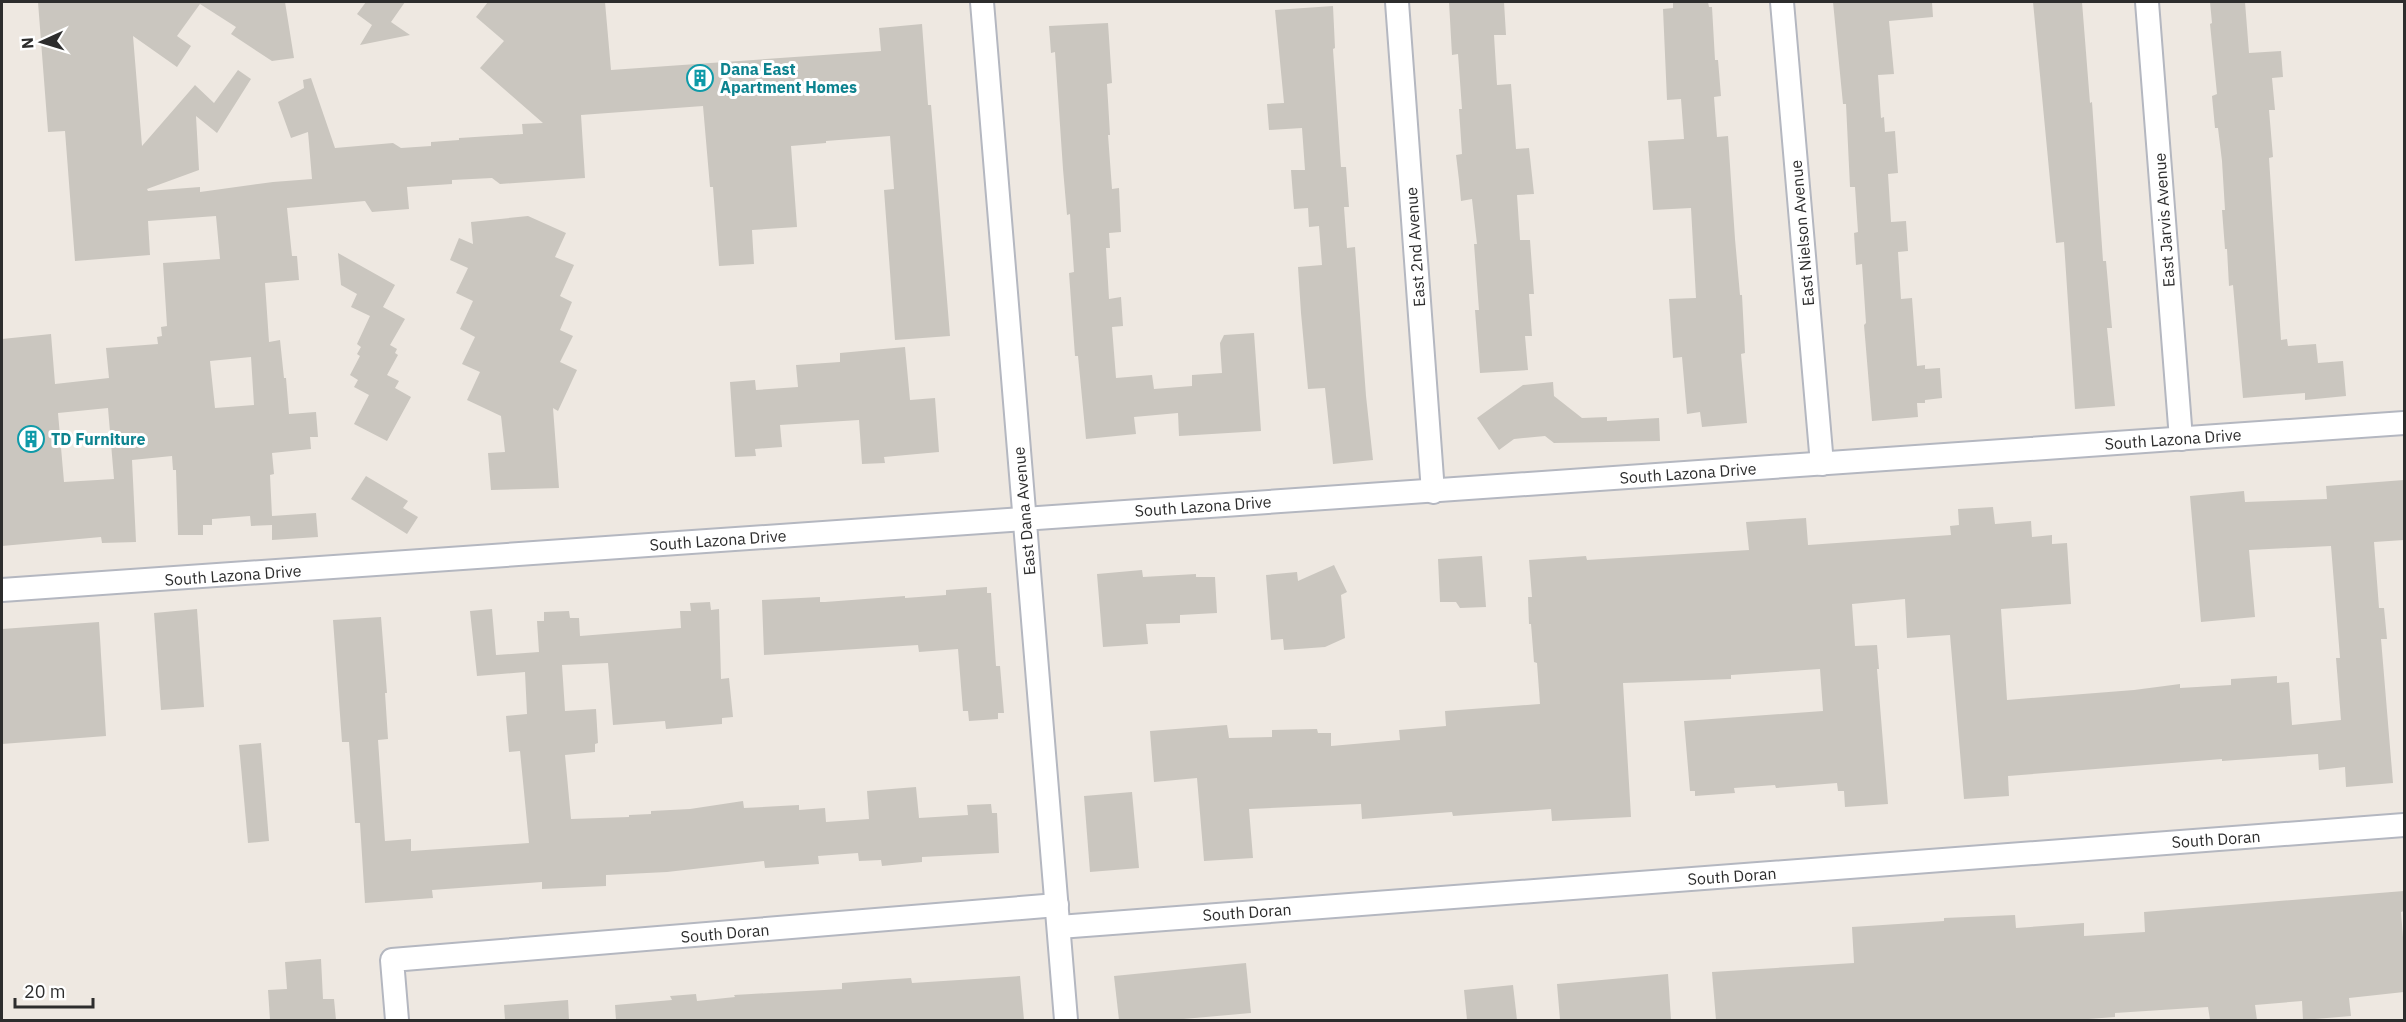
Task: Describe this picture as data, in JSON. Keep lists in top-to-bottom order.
{
  "streets": {
    "street": [
      "East Jarvis Avenue",
      "East Nielson Avenue",
      "East 2nd Avenue",
      "South Lazona Drive",
      "East Dana Avenue",
      "South Doran"
    ]
  },
  "crossings": [
    ["East Jarvis Avenue", "South Lazona Drive"],
    ["East Nielson Avenue", "South Lazona Drive"],
    ["East 2nd Avenue", "South Lazona Drive"],
    ["South Lazona Drive", "East Dana Avenue"],
    ["East Dana Avenue", "South Doran"]
  ],
  "places": {
    "building": ["Dana East Apartment Homes", "TD Furniture"]
  },
  "scale_bar": "20 m",
  "north": "left"
}
